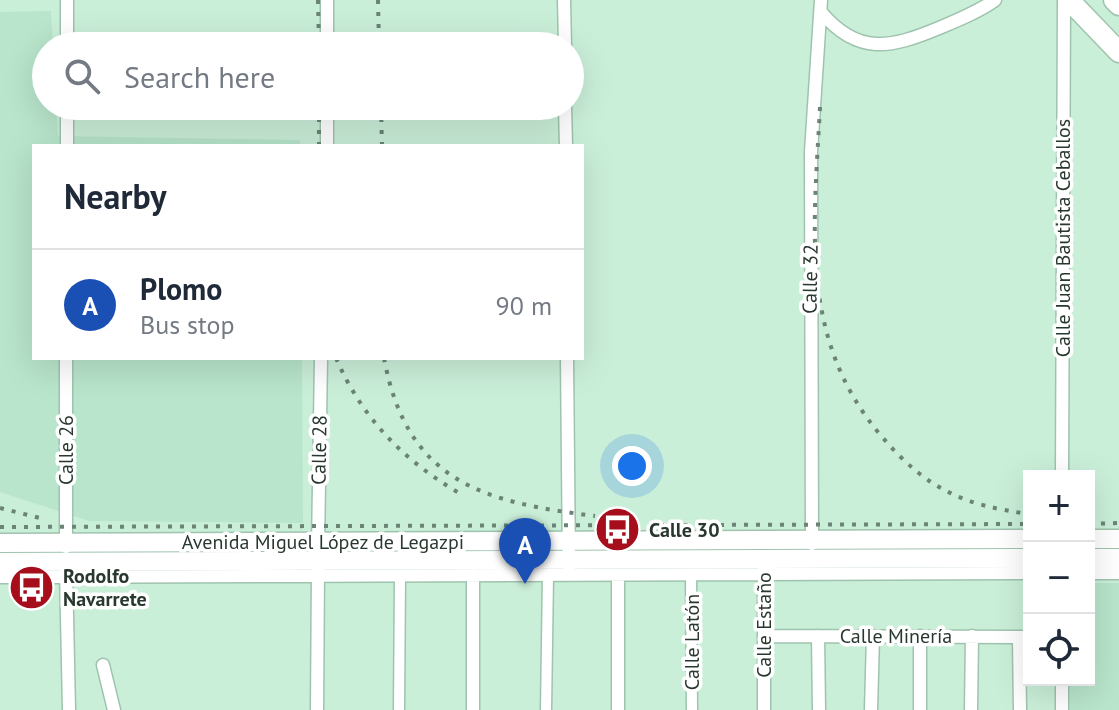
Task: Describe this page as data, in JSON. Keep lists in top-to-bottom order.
{
  "streets": {
    "main road": ["Avenida Miguel López de Legazpi"],
    "street": [
      "Calle Juan Bautista Ceballos",
      "Calle 32",
      "Calle 26",
      "Calle 28",
      "Calle Estaño",
      "Calle Minería",
      "Calle Latón"
    ]
  },
  "crossings": [
    ["Calle 32", "Avenida Miguel López de Legazpi"],
    ["Calle 26", "Avenida Miguel López de Legazpi"],
    ["Calle 28", "Avenida Miguel López de Legazpi"],
    ["Avenida Miguel López de Legazpi", "Calle Estaño"],
    ["Avenida Miguel López de Legazpi", "Calle Latón"],
    ["Calle Estaño", "Calle Minería"]
  ],
  "places": {
    "bus stop": ["Calle 30", "Rodolfo Navarrete"]
  },
  "page": {
    "search": "Search here",
    "heading": "Nearby",
    "list": [
      {
        "mark": "A",
        "name": "Plomo",
        "note": "Bus stop",
        "value": "90 m"
      }
    ],
    "map_buttons": ["+", "−"],
    "pins": "A"
  }
}
